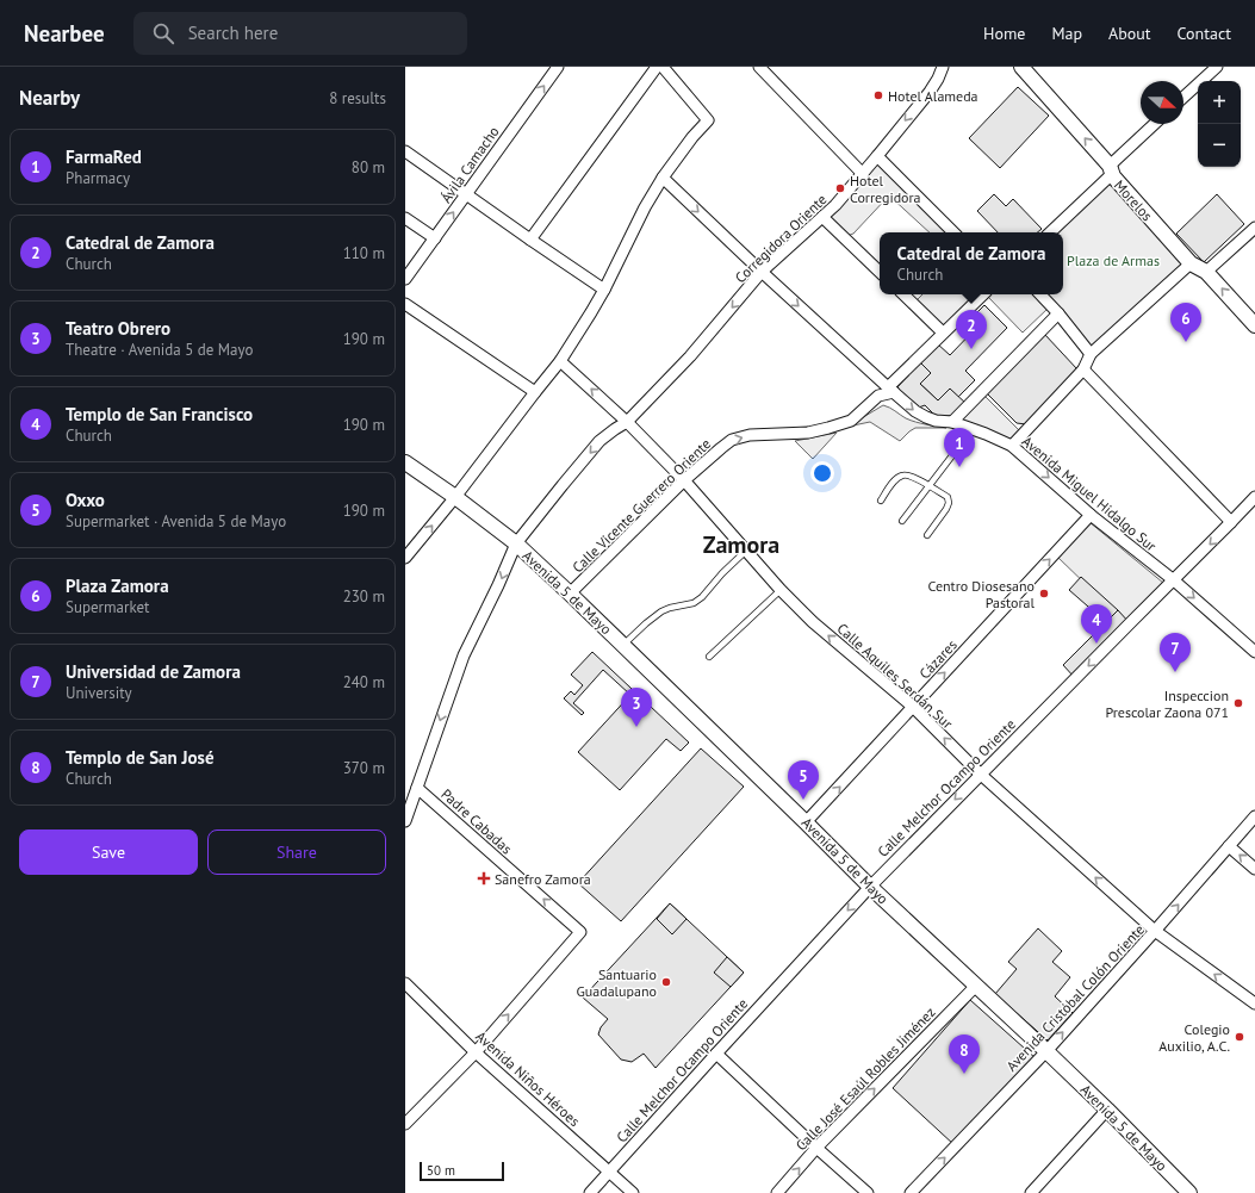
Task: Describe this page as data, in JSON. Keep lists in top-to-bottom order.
{
  "streets": {
    "street": [
      "Ávila Camacho",
      "Morelos",
      "Corregidora Oriente",
      "Avenida Miguel Hidalgo Sur",
      "Calle Vicente Guerrero Oriente",
      "Avenida 5 de Mayo",
      "Cázares",
      "Calle Aquiles Serdán Sur",
      "Calle Melchor Ocampo Oriente",
      "Padre Cabadas",
      "Avenida Cristóbal Colón Oriente",
      "Avenida Niños Héroes",
      "Calle José Esaúl Robles Jiménez"
    ]
  },
  "crossings": [
    ["Corregidora Oriente", "Avenida Miguel Hidalgo Sur"],
    ["Corregidora Oriente", "Avenida 5 de Mayo"],
    ["Corregidora Oriente", "Calle Aquiles Serdán Sur"],
    ["Corregidora Oriente", "Padre Cabadas"],
    ["Avenida Miguel Hidalgo Sur", "Calle Vicente Guerrero Oriente"],
    ["Avenida Miguel Hidalgo Sur", "Cázares"],
    ["Avenida Miguel Hidalgo Sur", "Calle Melchor Ocampo Oriente"],
    ["Calle Vicente Guerrero Oriente", "Avenida 5 de Mayo"],
    ["Calle Vicente Guerrero Oriente", "Calle Aquiles Serdán Sur"],
    ["Avenida 5 de Mayo", "Cázares"],
    ["Avenida 5 de Mayo", "Calle Melchor Ocampo Oriente"],
    ["Avenida 5 de Mayo", "Avenida Cristóbal Colón Oriente"],
    ["Avenida 5 de Mayo", "Calle José Esaúl Robles Jiménez"],
    ["Cázares", "Calle Aquiles Serdán Sur"],
    ["Calle Aquiles Serdán Sur", "Calle Melchor Ocampo Oriente"],
    ["Calle Aquiles Serdán Sur", "Avenida Cristóbal Colón Oriente"],
    ["Calle Melchor Ocampo Oriente", "Avenida Niños Héroes"],
    ["Padre Cabadas", "Avenida Niños Héroes"]
  ],
  "one_way": [
    "Morelos",
    "Avenida Miguel Hidalgo Sur",
    "Calle Vicente Guerrero Oriente",
    "Cázares",
    "Calle Aquiles Serdán Sur",
    "Calle Melchor Ocampo Oriente",
    "Avenida Cristóbal Colón Oriente",
    "Calle José Esaúl Robles Jiménez"
  ],
  "districts": ["Zamora"],
  "parks": ["Plaza de Armas"],
  "places": {
    "other": [
      "Hotel Alameda",
      "Hotel Corregidora",
      "Centro Diosesano Pastoral",
      "Inspeccion Prescolar Zaona 071",
      "Santuario Guadalupano",
      "Colegio Auxilio, A.C."
    ],
    "health": ["Sanefro Zamora"]
  },
  "scale_bar": "50 m",
  "north": "right",
  "page": {
    "header": "Nearbee",
    "search": "Search here",
    "nav": [
      "Home",
      "Map",
      "About",
      "Contact"
    ],
    "heading": ["Nearby", "8 results"],
    "map_buttons": ["+", "−"],
    "list": [
      {
        "mark": "1",
        "name": "FarmaRed",
        "note": "Pharmacy",
        "value": "80 m"
      },
      {
        "mark": "2",
        "name": "Catedral de Zamora",
        "note": "Church",
        "value": "110 m"
      },
      {
        "mark": "3",
        "name": "Teatro Obrero",
        "note": "Theatre · Avenida 5 de Mayo",
        "value": "190 m"
      },
      {
        "mark": "4",
        "name": "Templo de San Francisco",
        "note": "Church",
        "value": "190 m"
      },
      {
        "mark": "5",
        "name": "Oxxo",
        "note": "Supermarket · Avenida 5 de Mayo",
        "value": "190 m"
      },
      {
        "mark": "6",
        "name": "Plaza Zamora",
        "note": "Supermarket",
        "value": "230 m"
      },
      {
        "mark": "7",
        "name": "Universidad de Zamora",
        "note": "University",
        "value": "240 m"
      },
      {
        "mark": "8",
        "name": "Templo de San José",
        "note": "Church",
        "value": "370 m"
      }
    ],
    "popup": ["Catedral de Zamora", "Church"],
    "pins": [
      "6",
      "2",
      "1",
      "4",
      "7",
      "3",
      "5",
      "8"
    ],
    "buttons": ["Save", "Share"],
    "scale": "50 m"
  }
}
